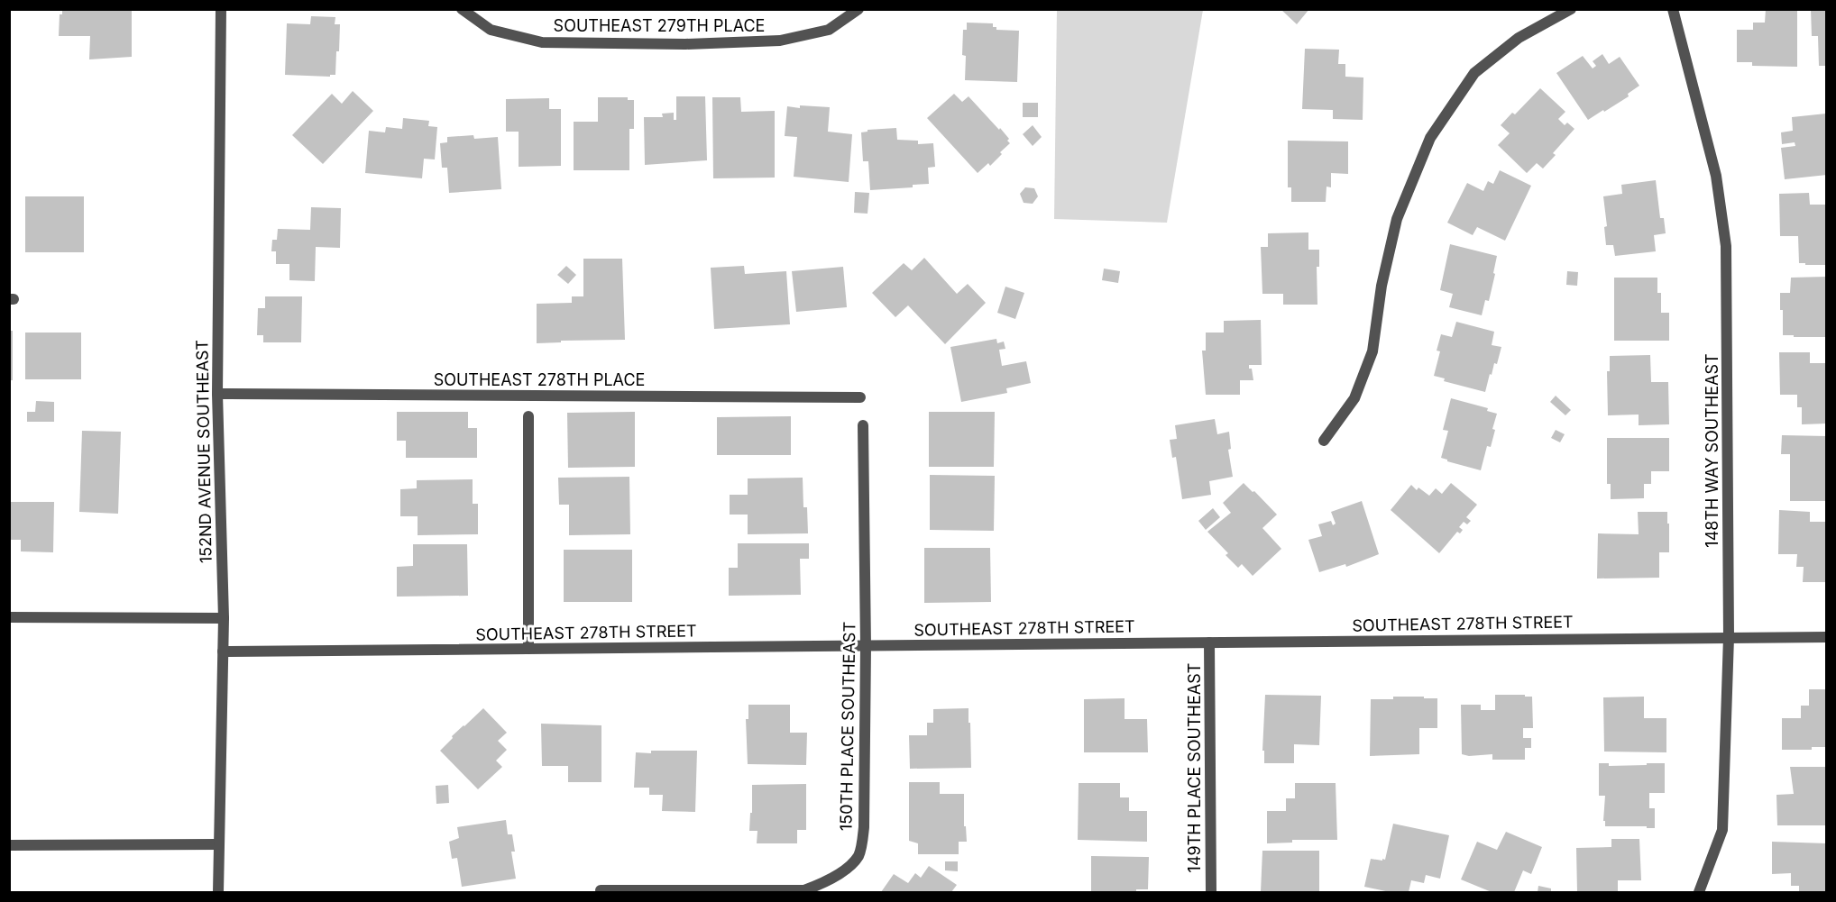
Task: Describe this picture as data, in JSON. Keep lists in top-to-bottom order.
{
  "streets": {
    "street": [
      "SOUTHEAST 279TH PLACE",
      "SOUTHEAST 278TH PLACE",
      "148TH WAY SOUTHEAST",
      "152ND AVENUE SOUTHEAST",
      "SOUTHEAST 278TH STREET",
      "150TH PLACE SOUTHEAST",
      "149TH PLACE SOUTHEAST"
    ]
  },
  "crossings": [
    ["SOUTHEAST 278TH PLACE", "152ND AVENUE SOUTHEAST"],
    ["148TH WAY SOUTHEAST", "SOUTHEAST 278TH STREET"],
    ["152ND AVENUE SOUTHEAST", "SOUTHEAST 278TH STREET"],
    ["SOUTHEAST 278TH STREET", "150TH PLACE SOUTHEAST"],
    ["SOUTHEAST 278TH STREET", "149TH PLACE SOUTHEAST"]
  ]
}
